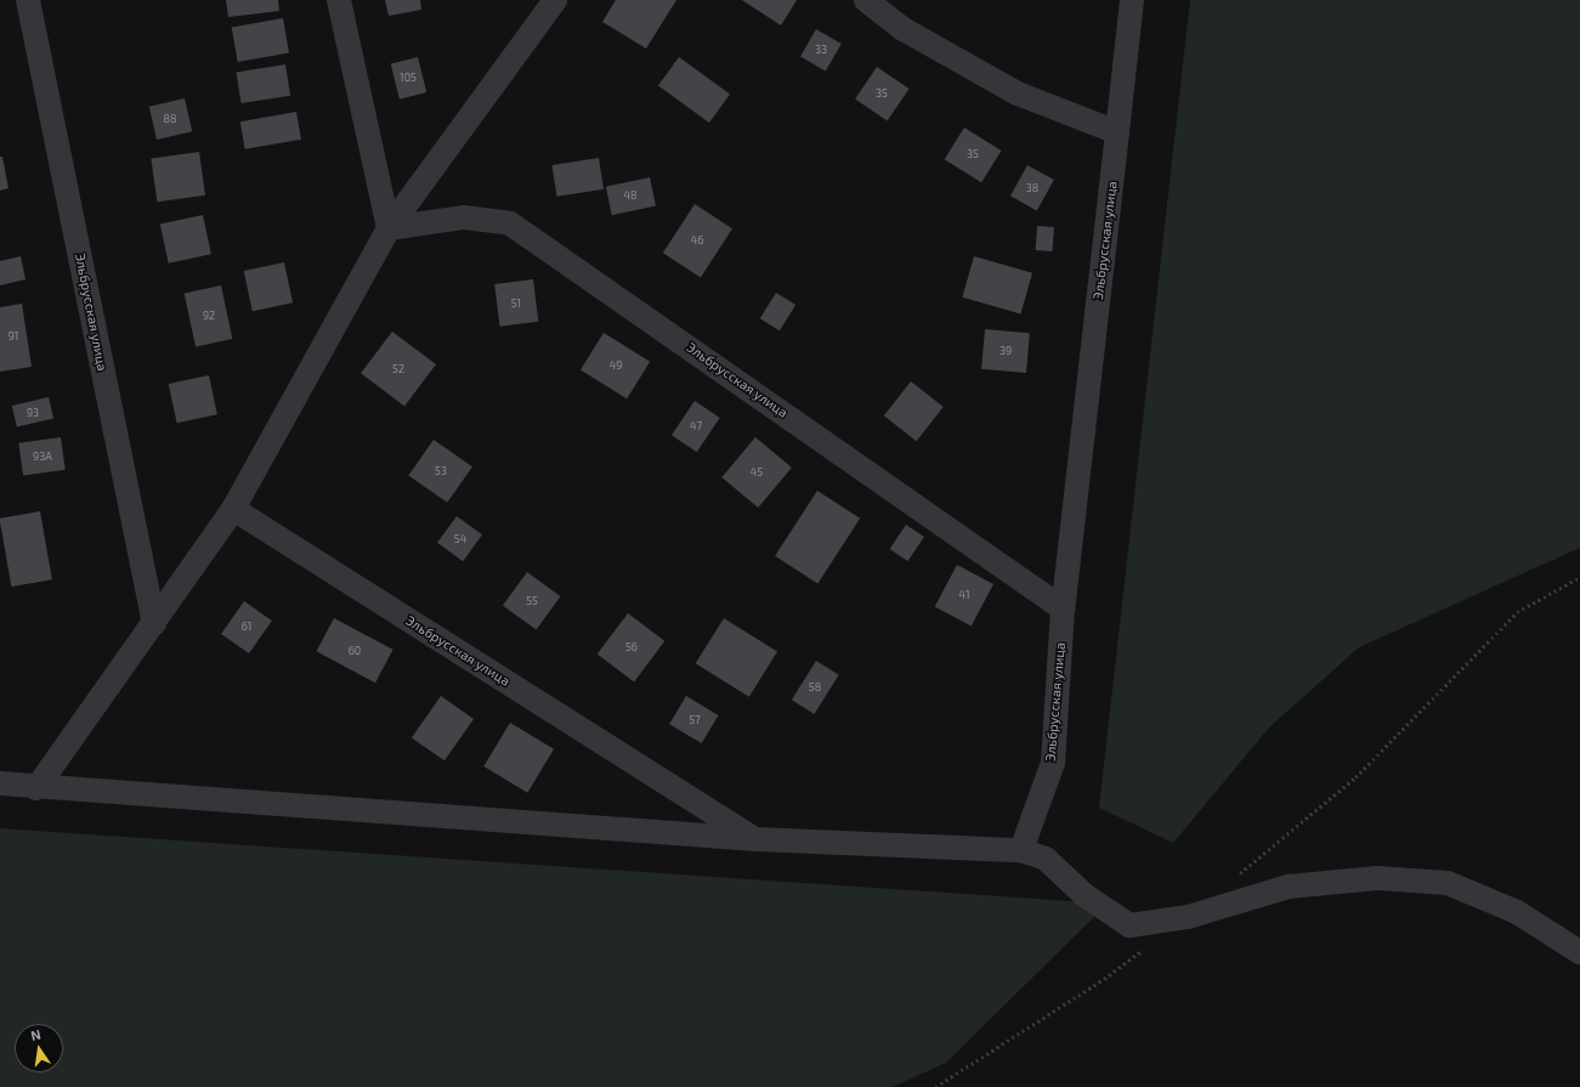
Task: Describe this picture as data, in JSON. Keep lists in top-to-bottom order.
{
  "streets": {
    "street": ["Эльбрусская улица"]
  },
  "house_numbers": [
    "33",
    "105",
    "35",
    "88",
    "35",
    "38",
    "48",
    "46",
    "51",
    "92",
    "91",
    "39",
    "49",
    "52",
    "93",
    "47",
    "93А",
    "53",
    "45",
    "54",
    "41",
    "55",
    "61",
    "56",
    "60",
    "58",
    "57"
  ],
  "north": "top"
}
